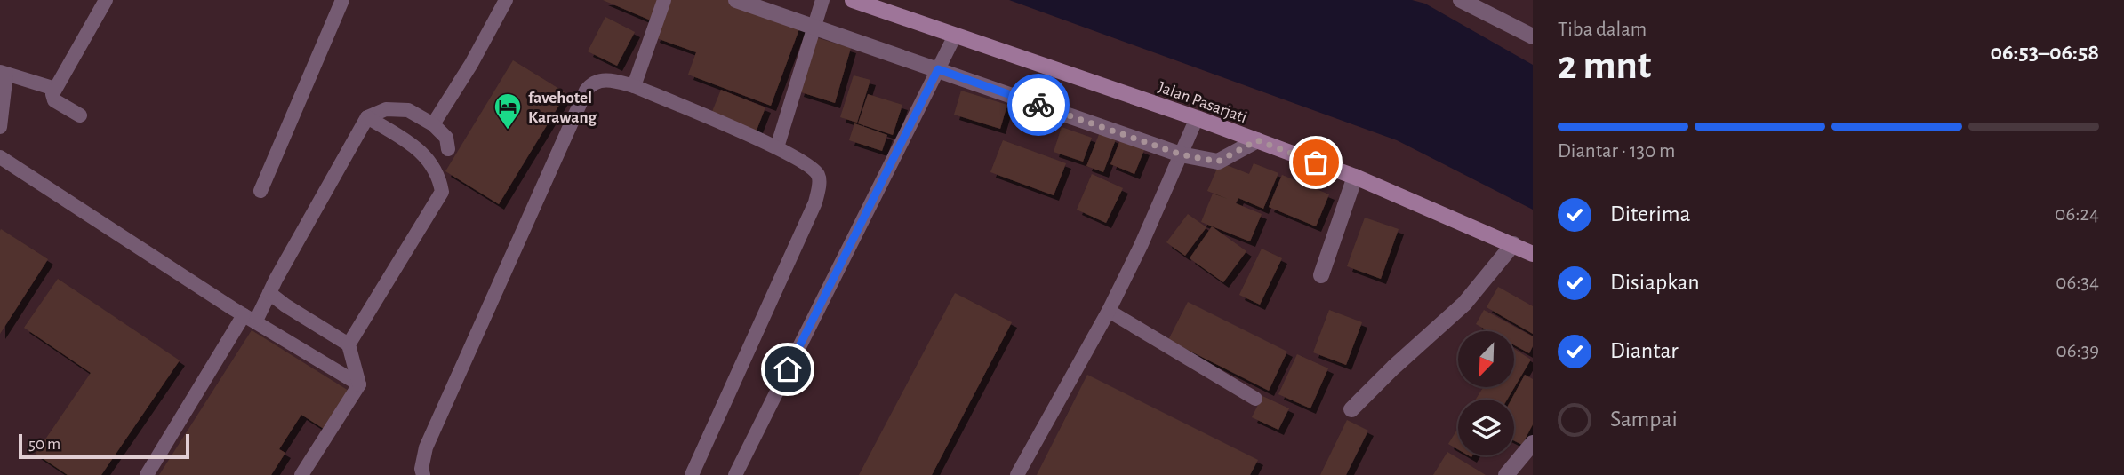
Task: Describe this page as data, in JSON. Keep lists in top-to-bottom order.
{
  "streets": {
    "main road": ["Jalan Pasarjati"]
  },
  "places": {
    "hotel": ["favehotel Karawang"]
  },
  "scale_bar": "50 m",
  "north": "bottom left",
  "page": {
    "heading": ["2 mnt", "Tiba dalam", "06:53–06:58"],
    "bar": "Diantar · 130 m",
    "list": [
      ["Diterima", "06:24"],
      ["Disiapkan", "06:34"],
      ["Diantar", "06:39"],
      "Sampai"
    ],
    "scale": "50 m"
  }
}
